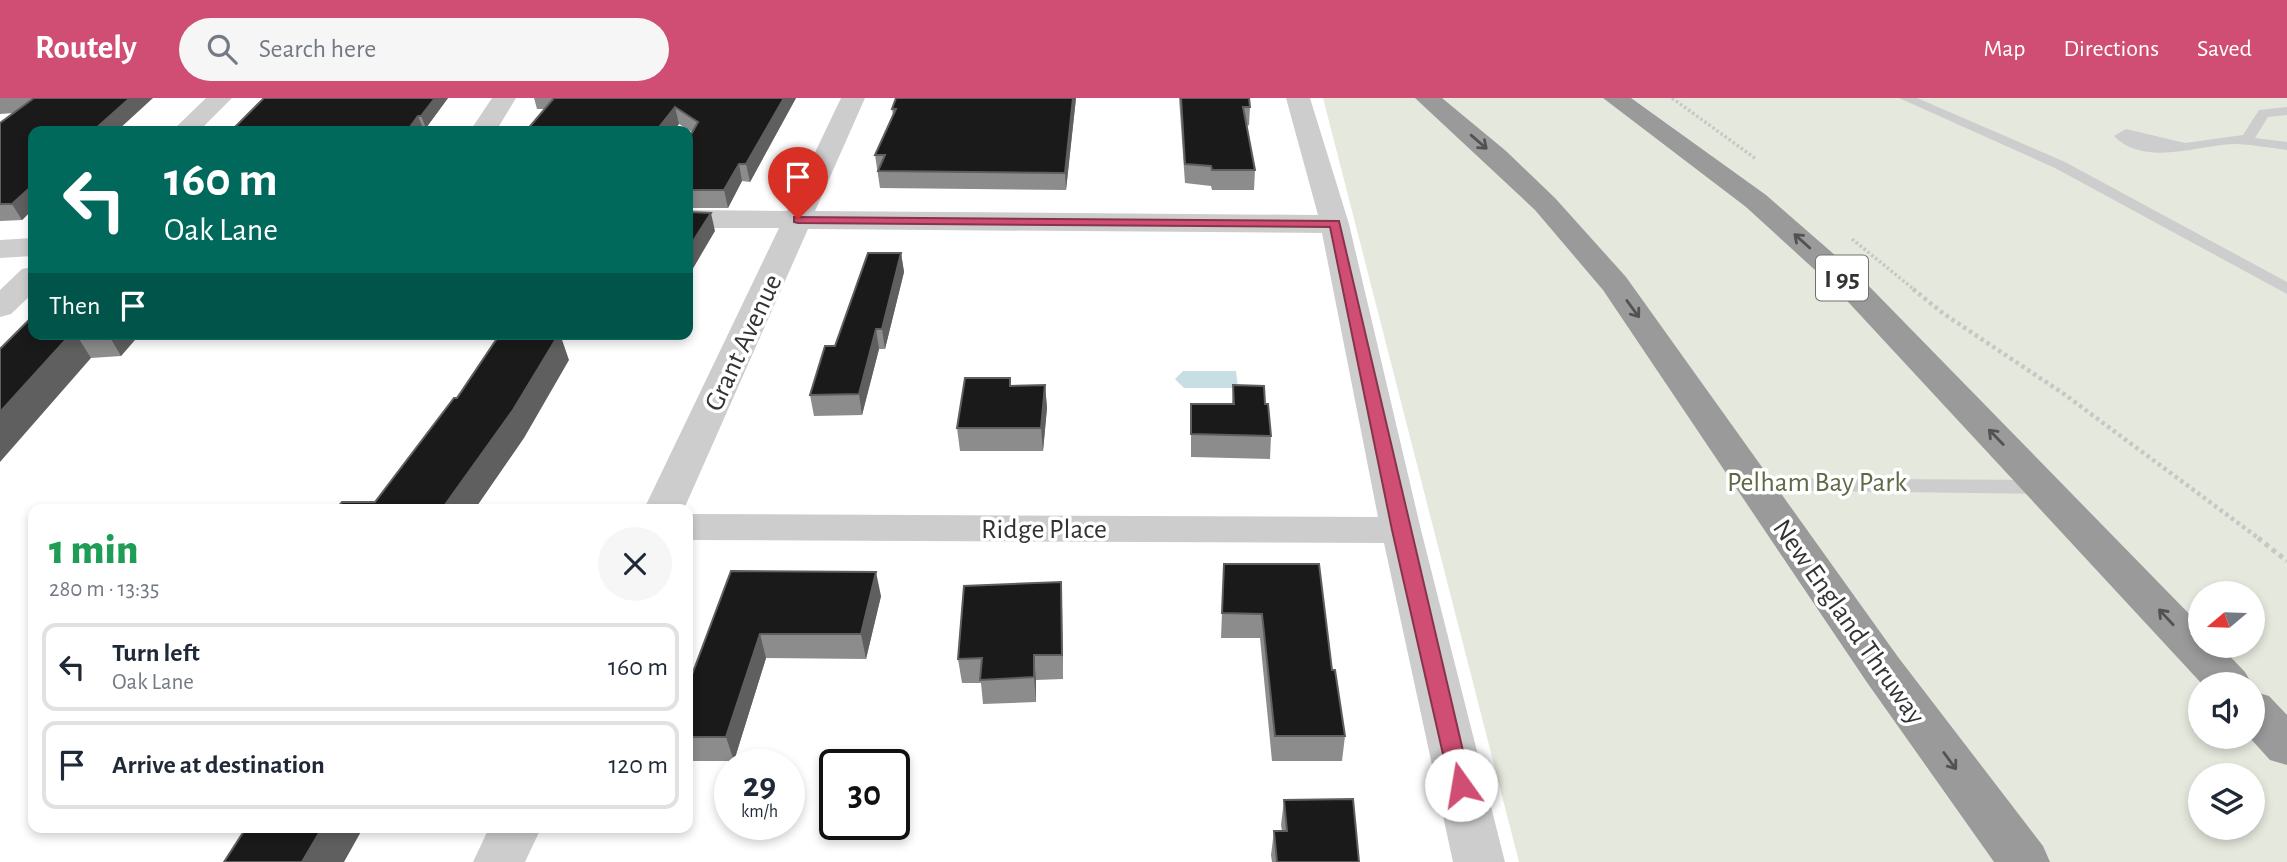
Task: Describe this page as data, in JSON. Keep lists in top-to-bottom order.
{
  "streets": {
    "highway": ["I 95", "New England Thruway"],
    "street": ["Grant Avenue", "Ridge Place"]
  },
  "parks": ["Pelham Bay Park"],
  "north": "left",
  "page": {
    "header": "Routely",
    "search": "Search here",
    "nav": ["Map", "Directions", "Saved"],
    "turn": ["160 m", "Oak Lane"],
    "then": "Then",
    "heading": ["1 min", "280 m · 13:35"],
    "list": [
      {
        "name": "Turn left",
        "note": "Oak Lane",
        "value": "160 m"
      },
      {
        "name": "Arrive at destination",
        "value": "120 m"
      }
    ],
    "speed": "29 km/h",
    "limit": "30"
  }
}
